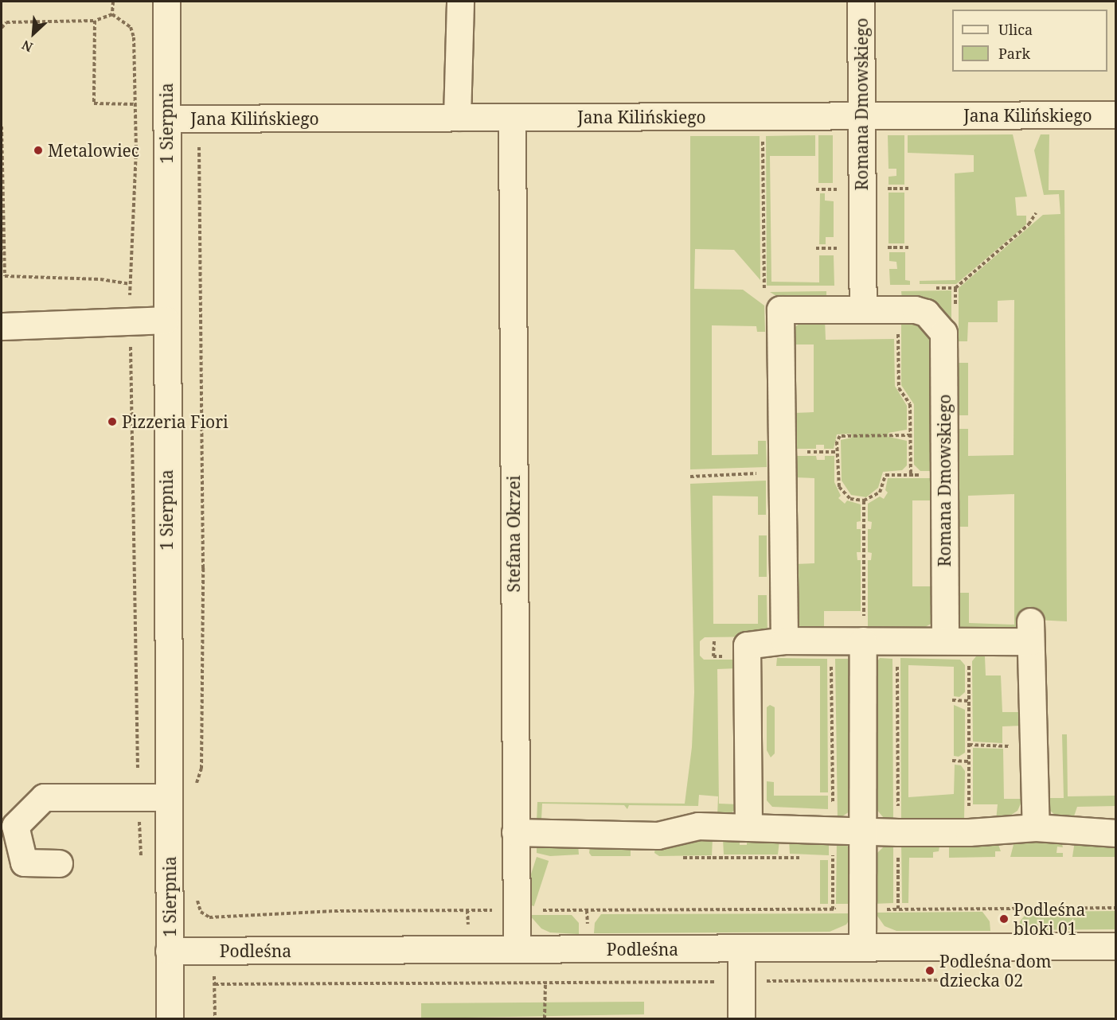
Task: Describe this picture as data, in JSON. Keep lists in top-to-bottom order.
{
  "streets": {
    "street": [
      "Romana Dmowskiego",
      "Jana Kilińskiego",
      "1 Sierpnia",
      "Stefana Okrzei",
      "Podleśna"
    ]
  },
  "crossings": [
    ["Romana Dmowskiego", "Jana Kilińskiego"],
    ["Jana Kilińskiego", "1 Sierpnia"],
    ["Jana Kilińskiego", "Stefana Okrzei"],
    ["1 Sierpnia", "Podleśna"],
    ["Stefana Okrzei", "Podleśna"]
  ],
  "places": [
    "Metalowiec",
    "Pizzeria Fiori",
    "Podleśna bloki 01",
    "Podleśna dom dziecka 02"
  ],
  "legend": ["Ulica", "Park"],
  "north": "bottom left"
}
